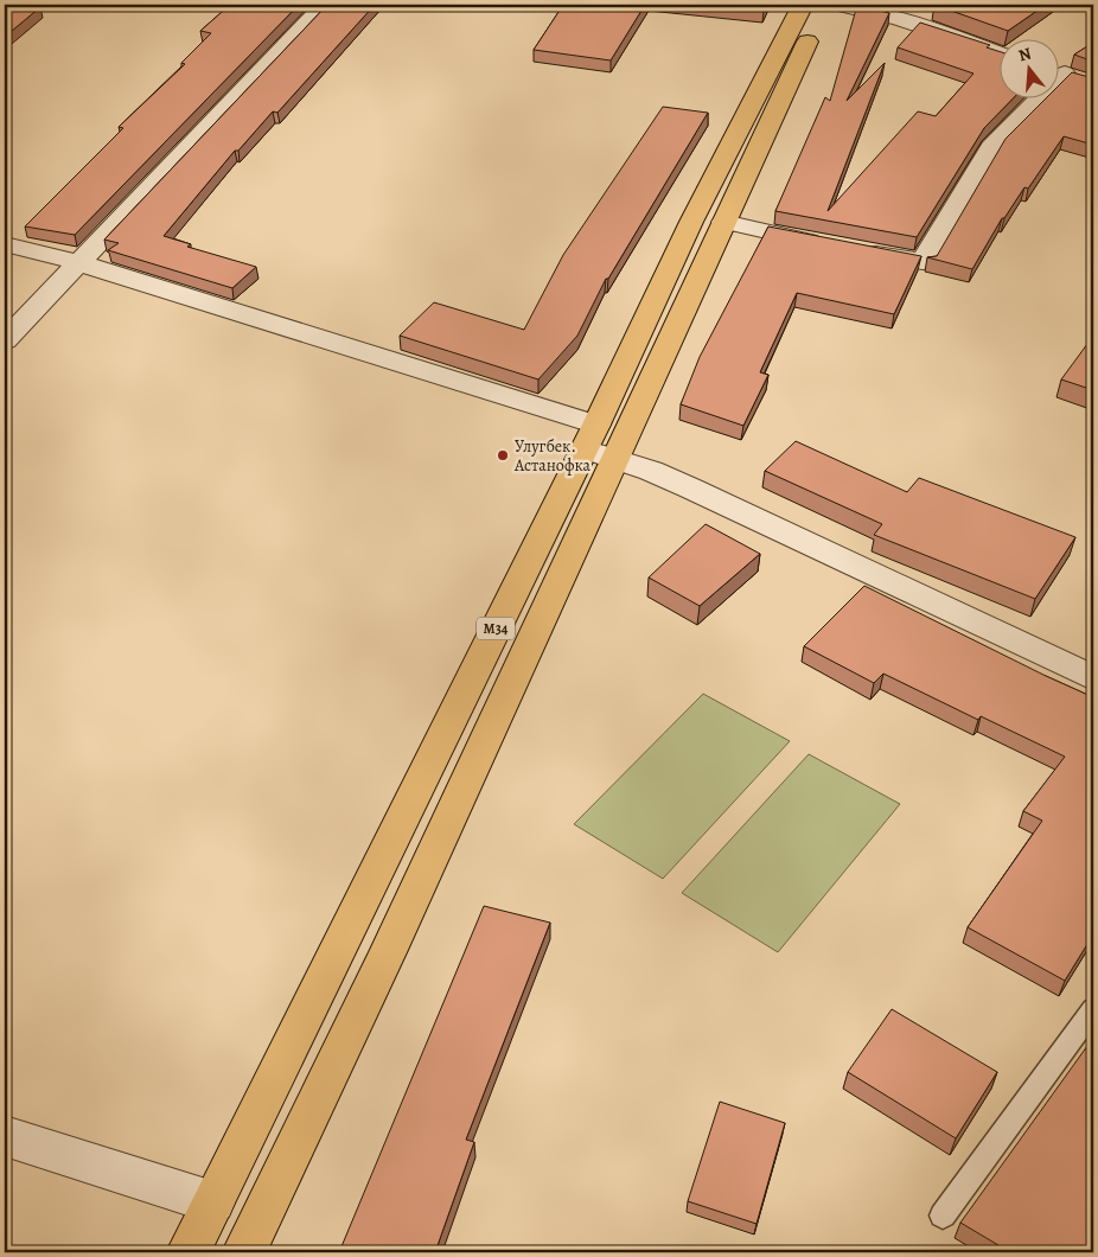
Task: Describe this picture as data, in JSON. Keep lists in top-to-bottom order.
{
  "streets": {
    "main road": ["M34"]
  },
  "places": ["Улугбек. Астанофка"],
  "north": "top"
}
